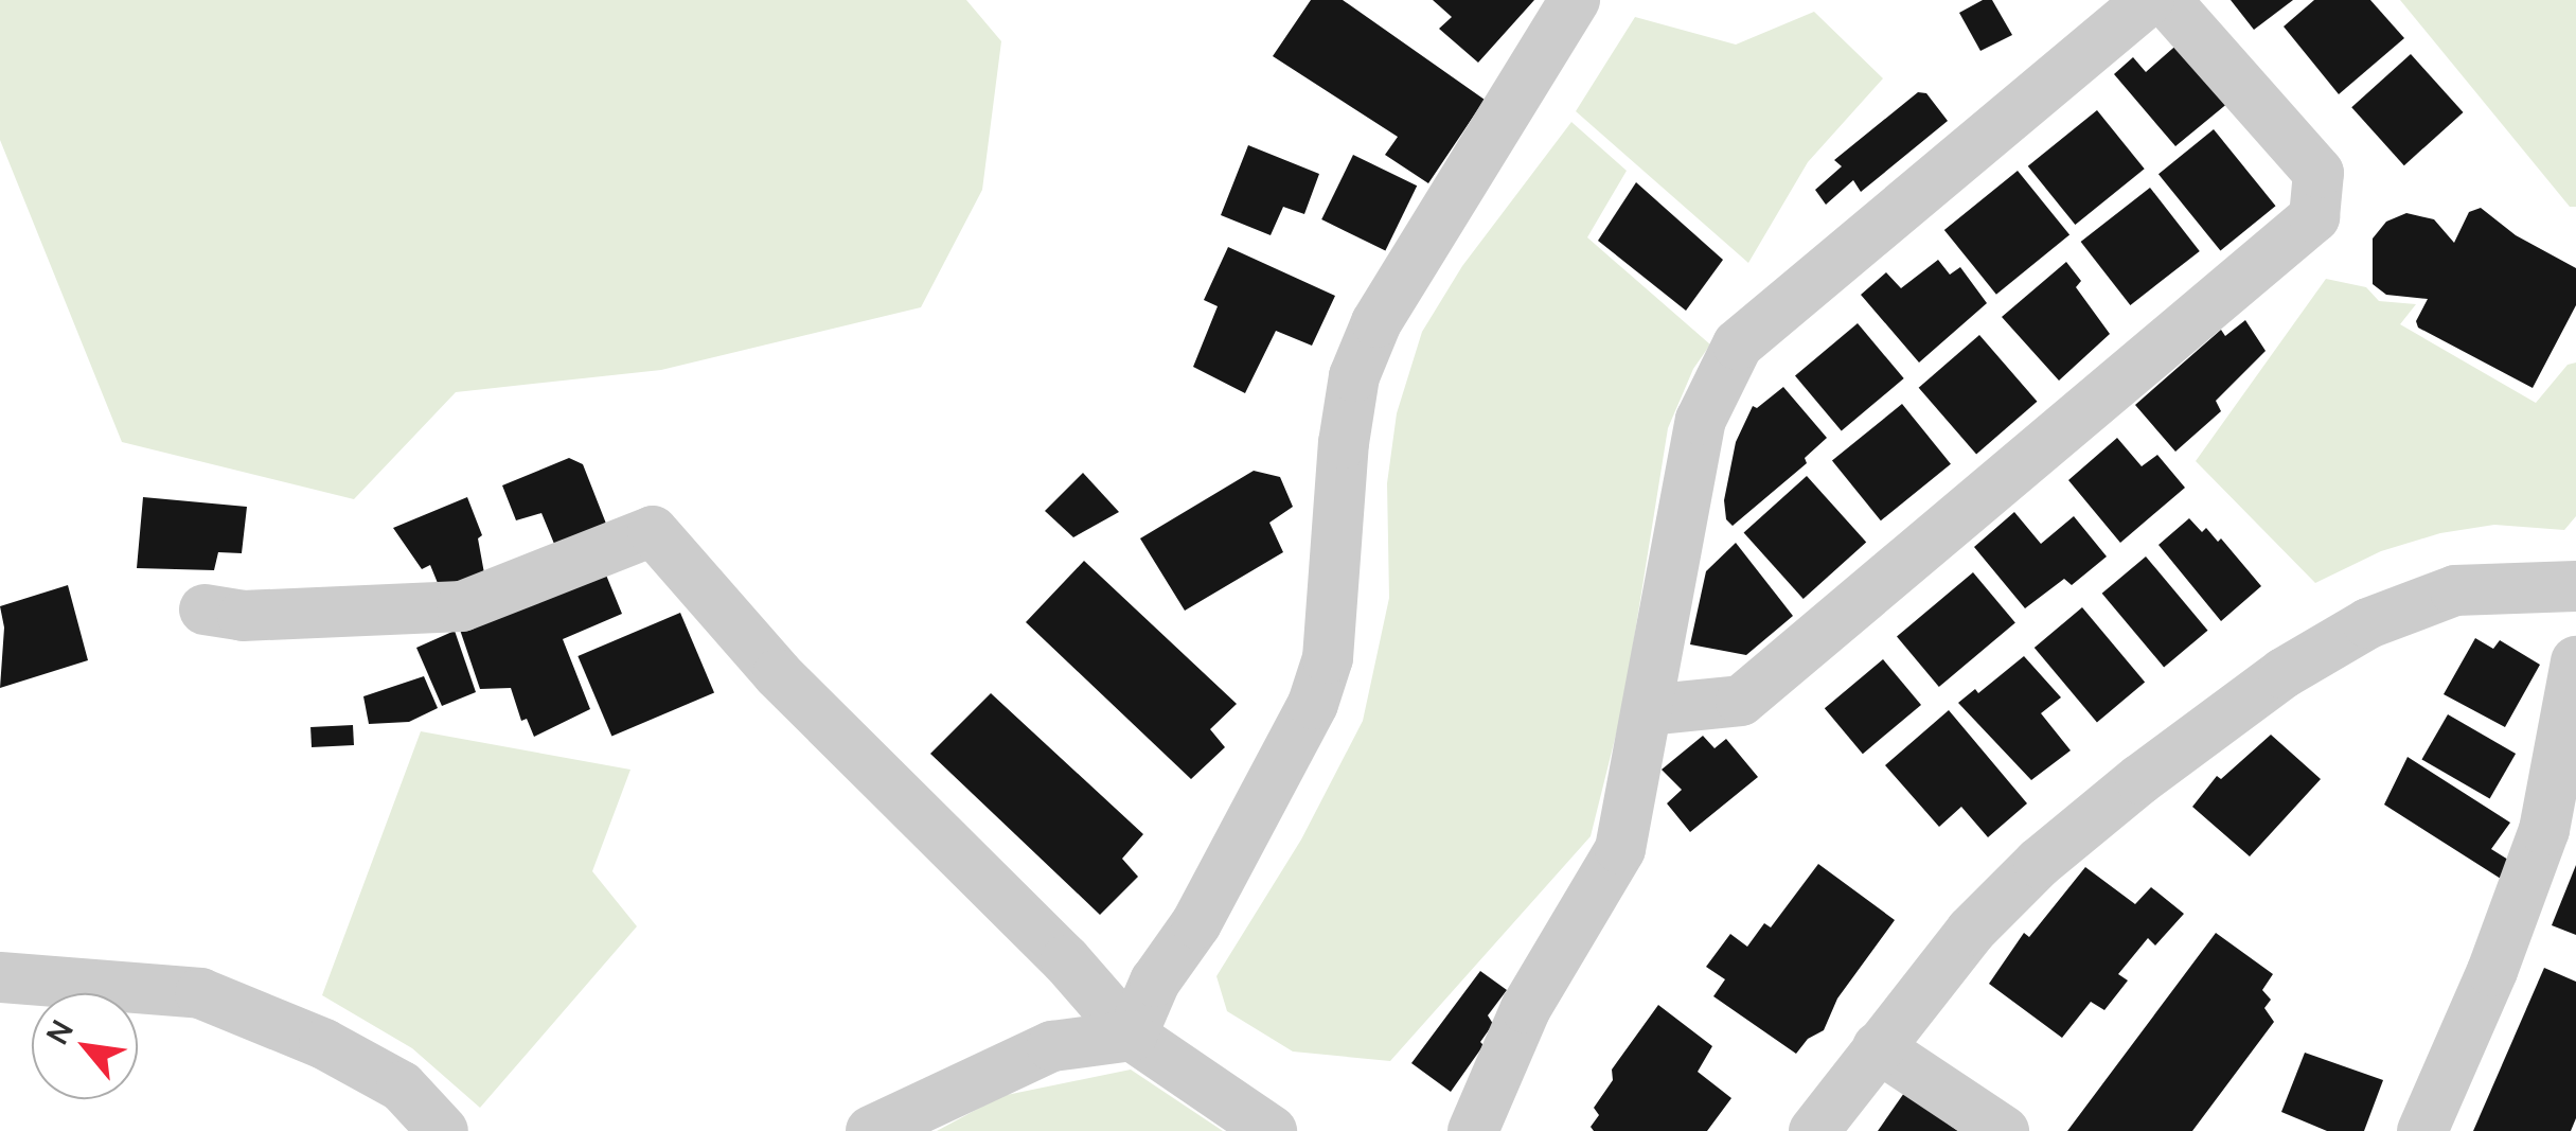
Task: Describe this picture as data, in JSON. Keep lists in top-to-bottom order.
{
  "north": "top left"
}
